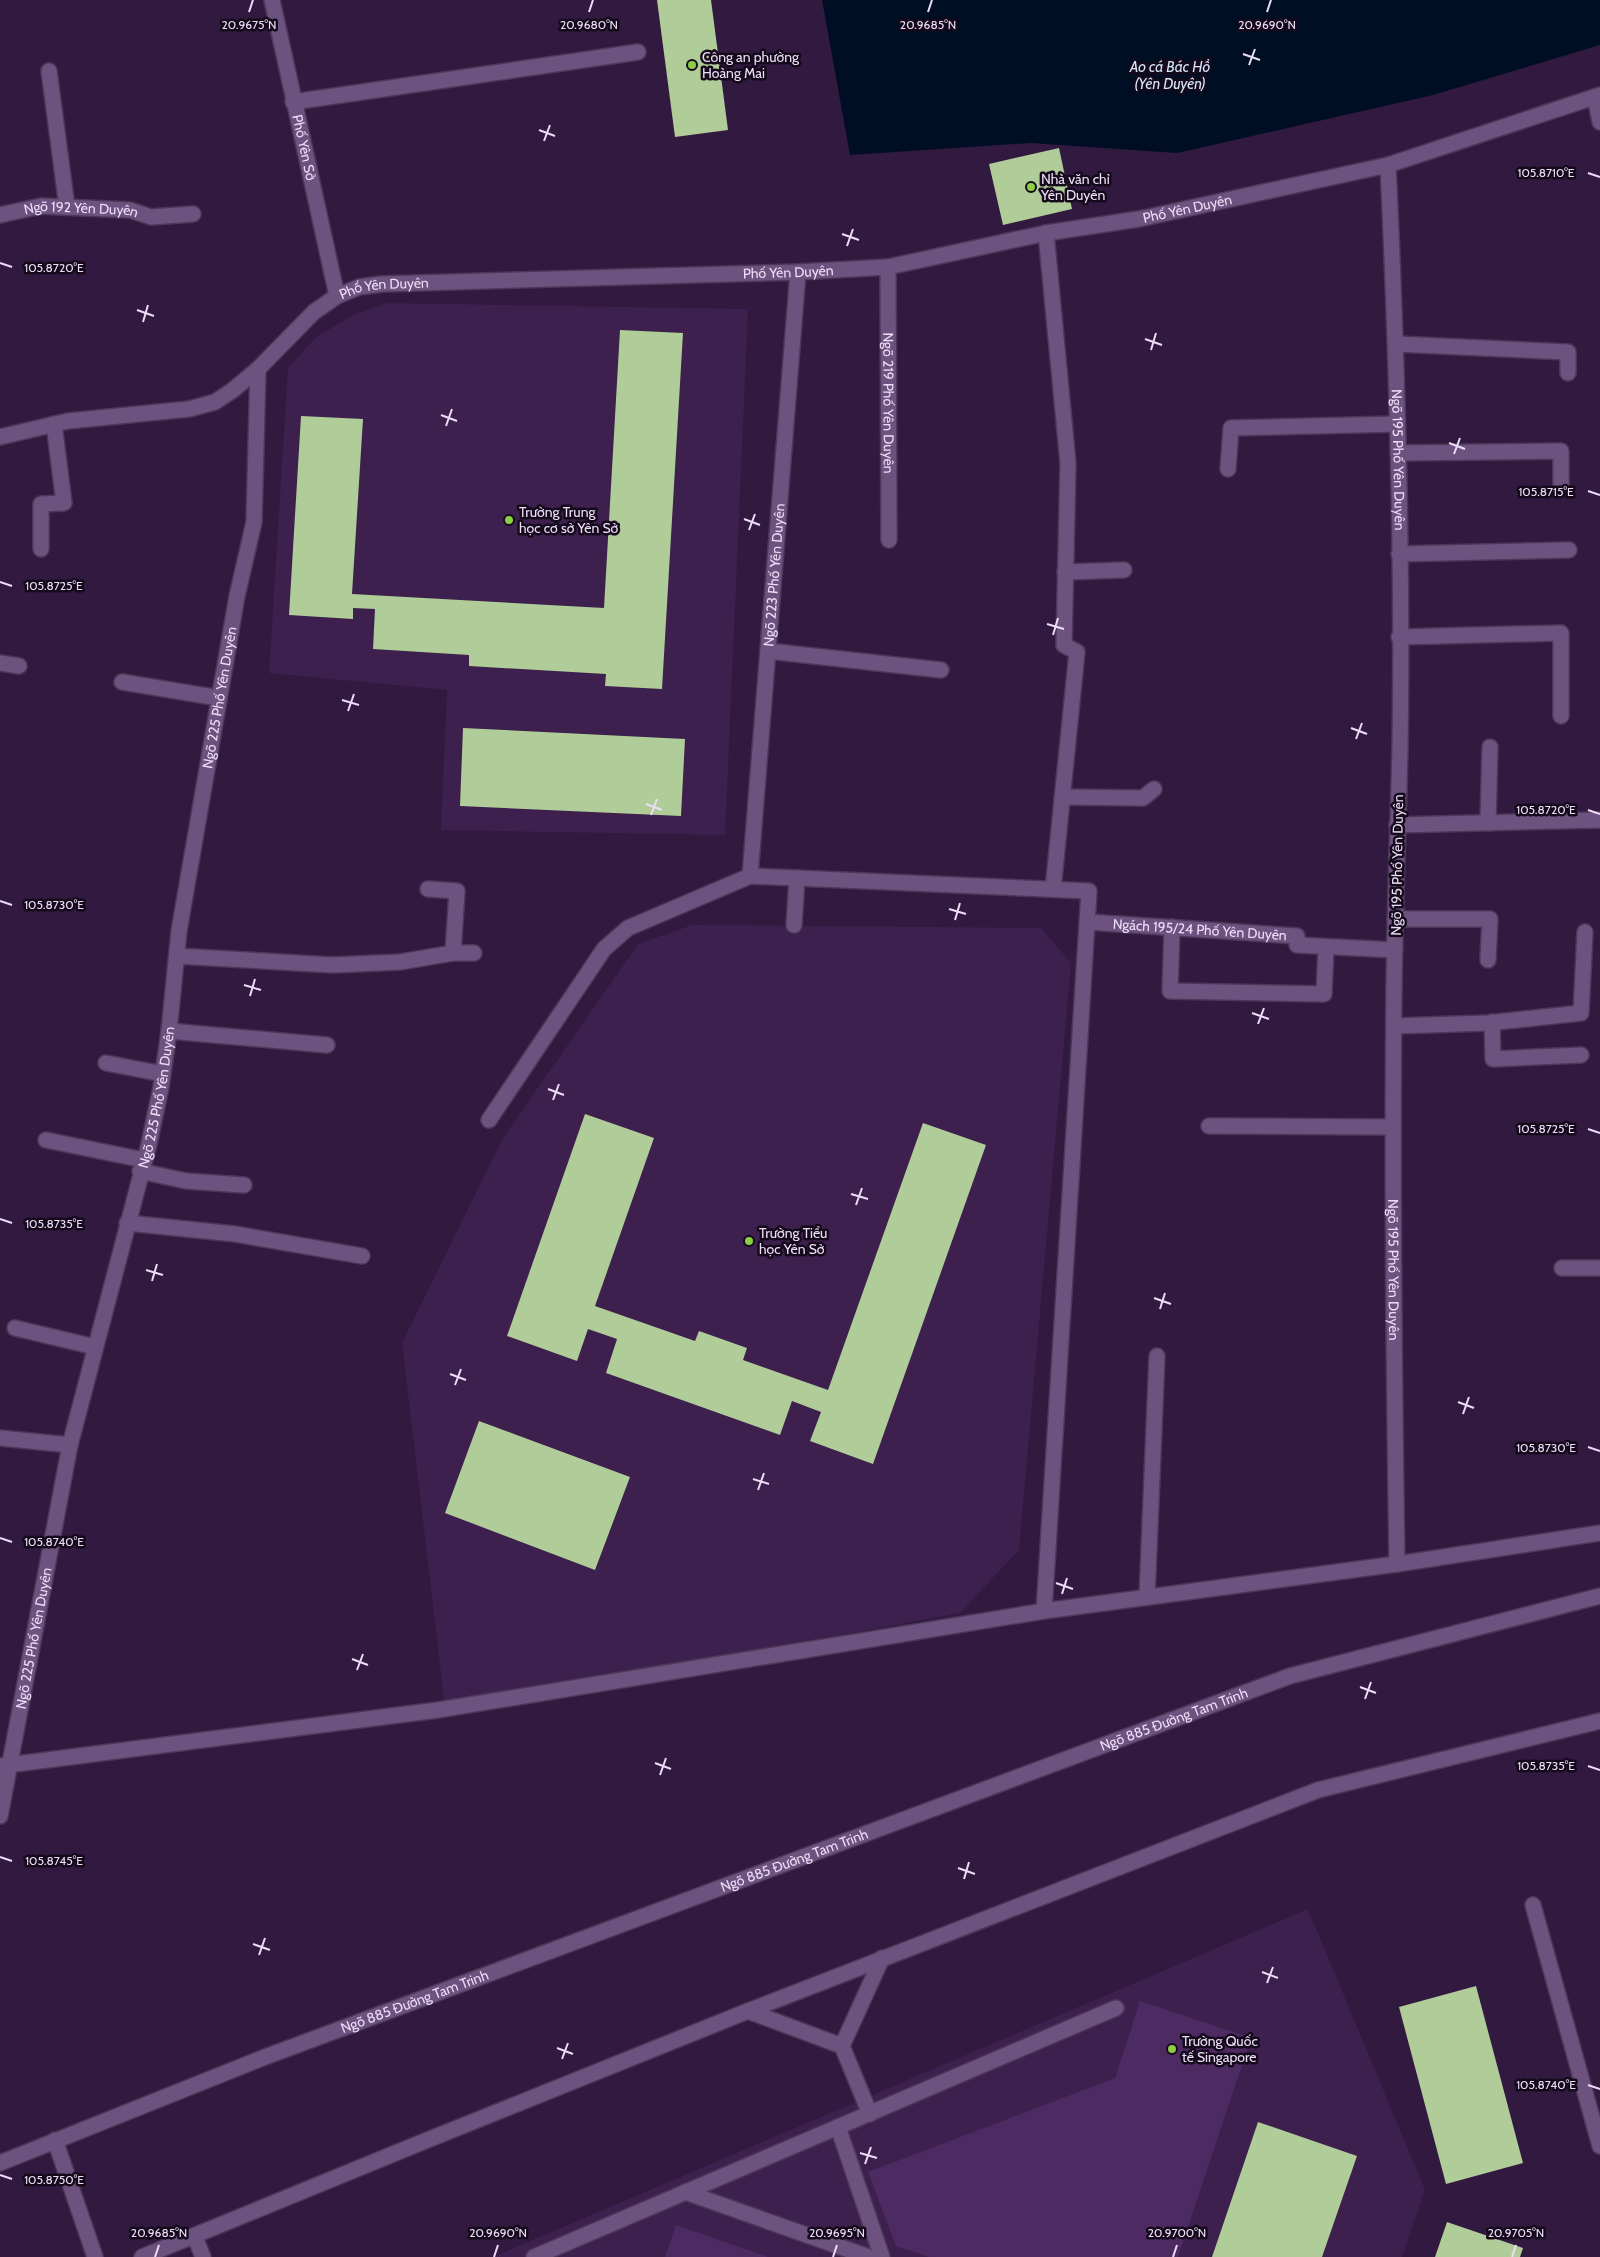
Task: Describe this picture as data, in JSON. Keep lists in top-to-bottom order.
{
  "streets": {
    "street": [
      "Phố Yên Sở",
      "Phố Yên Duyên",
      "Ngõ 192 Yên Duyên",
      "Ngõ 219 Phố Yên Duyên",
      "Ngõ 195 Phố Yên Duyên",
      "Ngõ 223 Phố Yên Duyên",
      "Ngõ 225 Phố Yên Duyên",
      "Ngách 195/24 Phố Yên Duyên",
      "Ngõ 885 Đường Tam Trinh"
    ]
  },
  "crossings": [
    ["Phố Yên Sở", "Phố Yên Duyên"],
    ["Phố Yên Duyên", "Ngõ 219 Phố Yên Duyên"],
    ["Phố Yên Duyên", "Ngõ 195 Phố Yên Duyên"],
    ["Phố Yên Duyên", "Ngõ 223 Phố Yên Duyên"],
    ["Phố Yên Duyên", "Ngõ 225 Phố Yên Duyên"],
    ["Ngõ 195 Phố Yên Duyên", "Ngách 195/24 Phố Yên Duyên"]
  ],
  "water": ["Ao cá Bác Hồ (Yên Duyên)"],
  "places": [
    "Công an phường Hoàng Mai",
    "Nhà văn chỉ Yên Duyên",
    "Trường Trung học cơ sở Yên Sở",
    "Trường Tiểu học Yên Sở",
    "Trường Quốc tế Singapore"
  ],
  "coordinates": [
    "20.9685°N",
    "20.9690°N",
    "20.9675°N",
    "20.9680°N",
    "105.8710°E",
    "105.8720°E",
    "105.8715°E",
    "105.8725°E",
    "105.8730°E",
    "105.8735°E",
    "105.8740°E",
    "105.8745°E",
    "105.8750°E",
    "20.9695°N",
    "20.9700°N",
    "20.9705°N"
  ]
}
